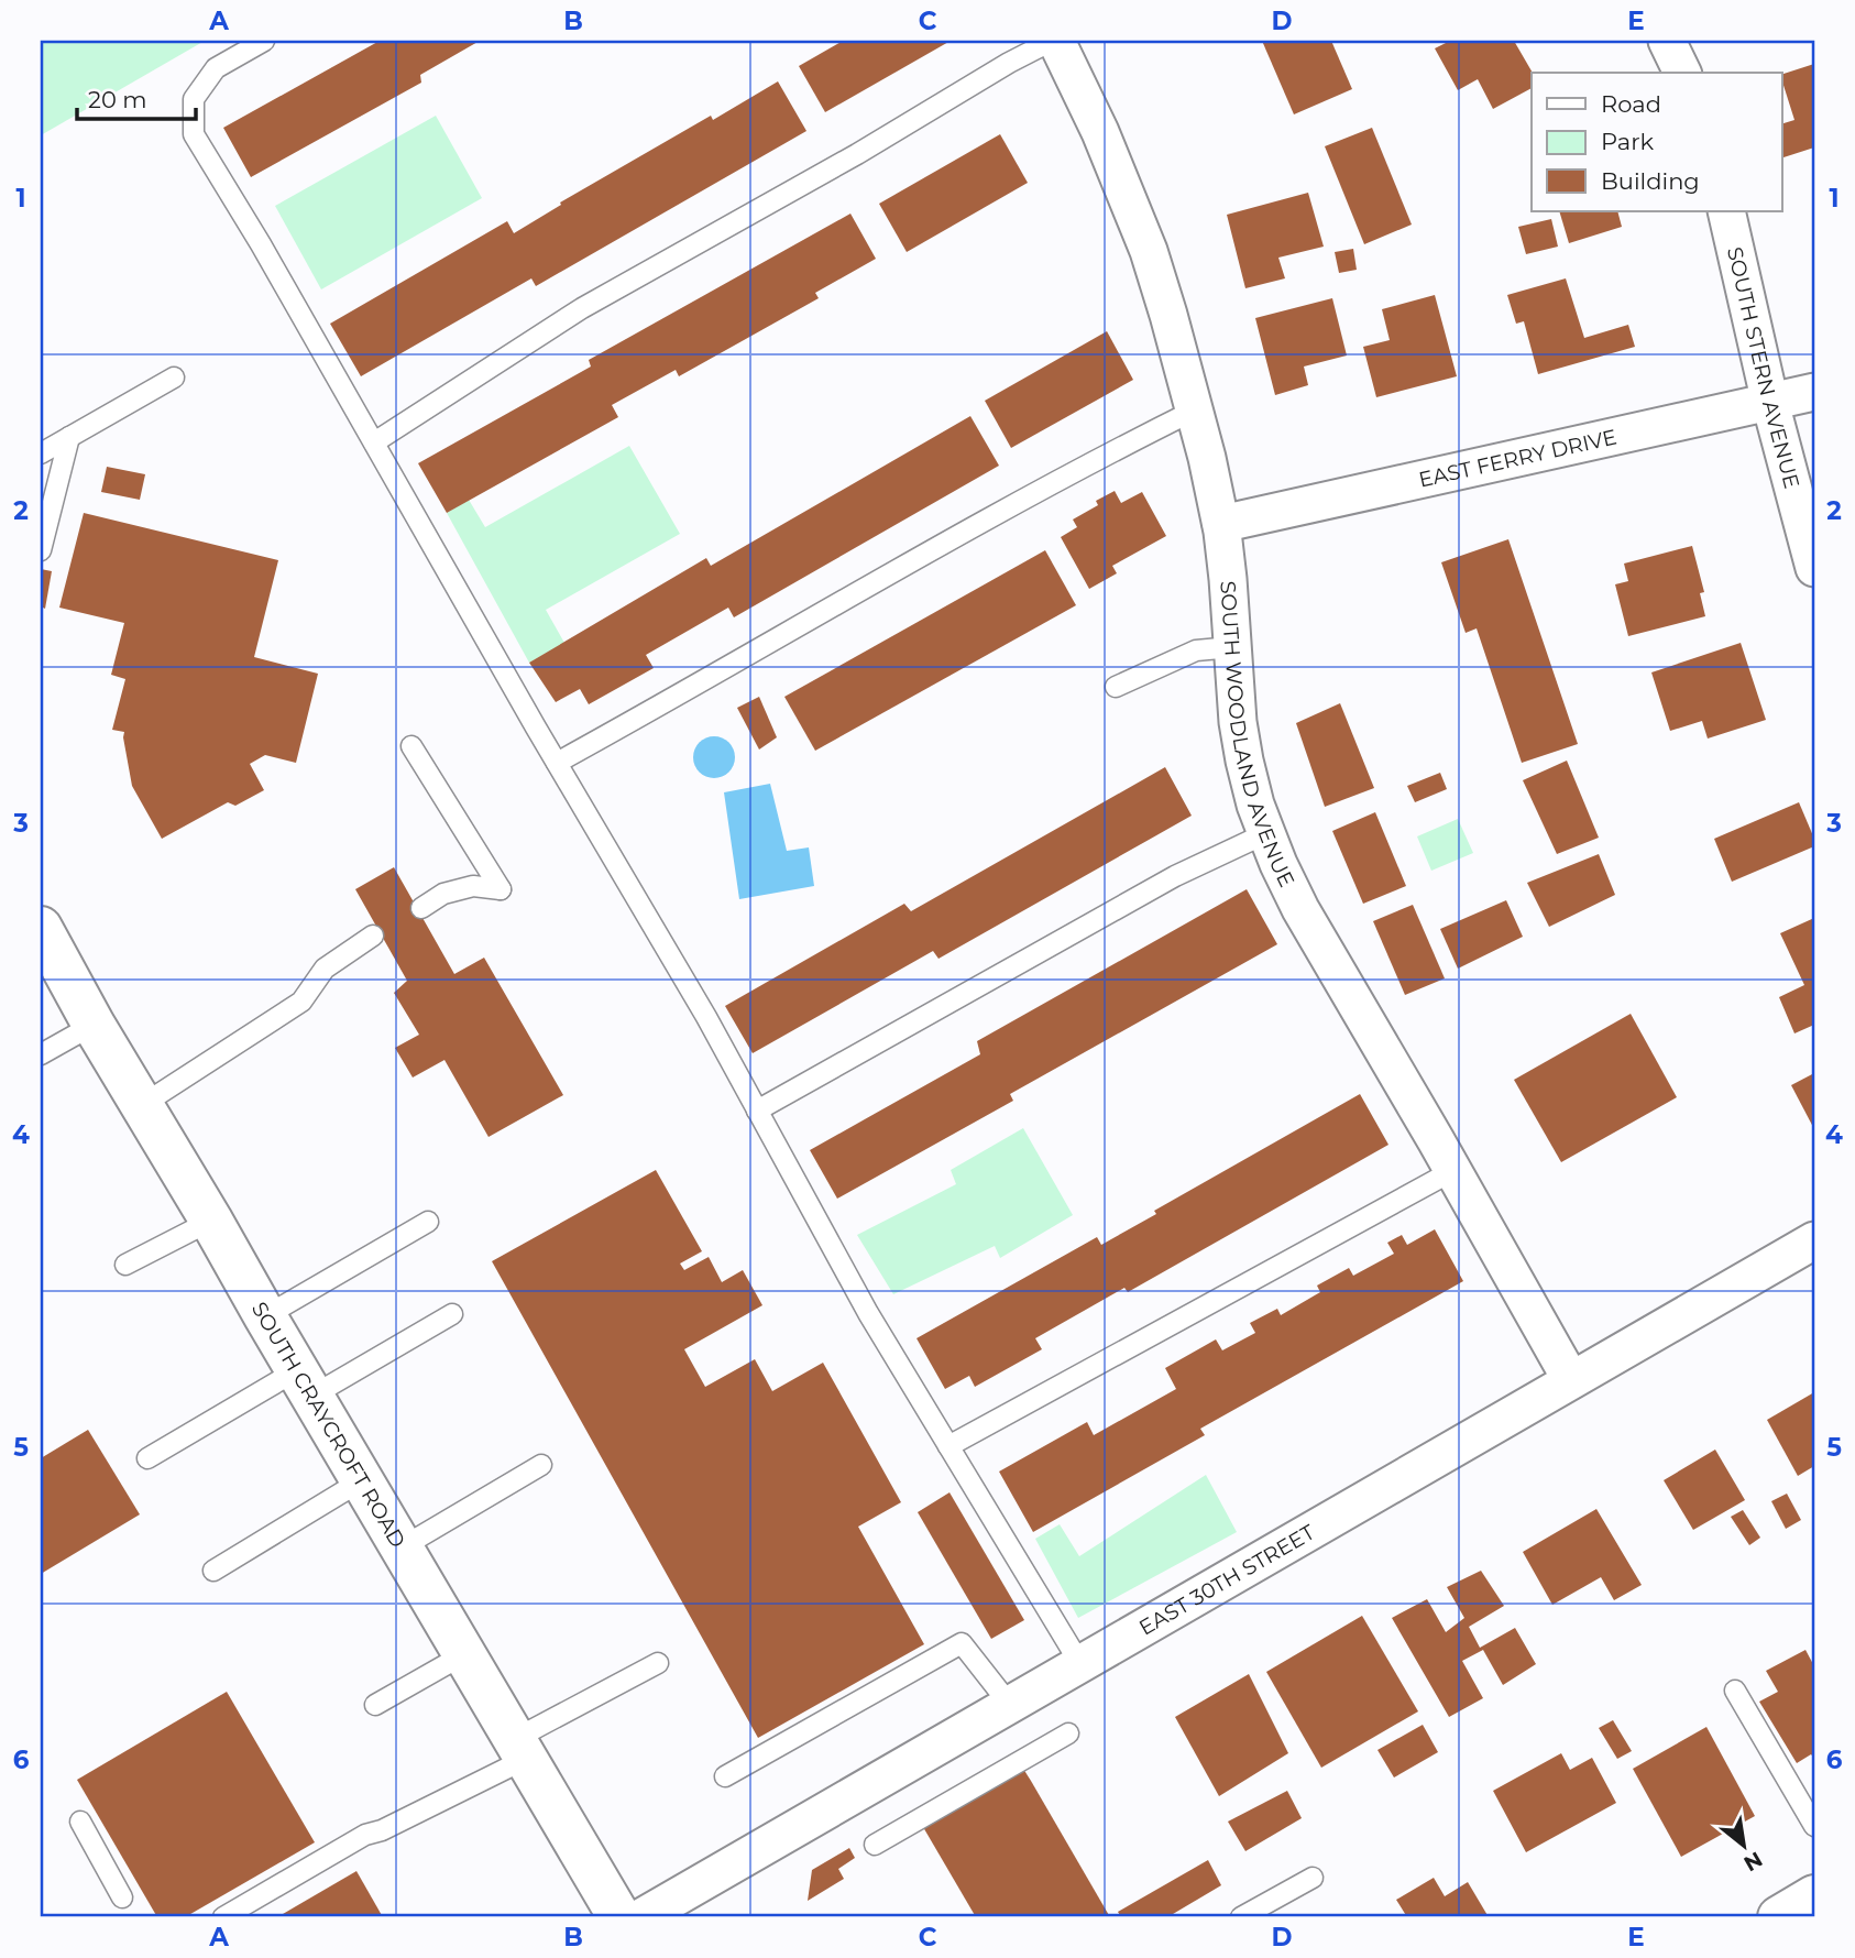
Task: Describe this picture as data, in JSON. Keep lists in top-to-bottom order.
{
  "streets": {
    "main road": ["SOUTH CRAYCROFT ROAD"],
    "street": [
      "SOUTH STERN AVENUE",
      "EAST FERRY DRIVE",
      "SOUTH WOODLAND AVENUE",
      "EAST 30TH STREET"
    ]
  },
  "crossings": [
    ["SOUTH STERN AVENUE", "EAST FERRY DRIVE"],
    ["EAST FERRY DRIVE", "SOUTH WOODLAND AVENUE"],
    ["SOUTH WOODLAND AVENUE", "EAST 30TH STREET"]
  ],
  "legend": ["Road", "Park", "Building"],
  "scale_bar": "20 m",
  "north": "bottom right",
  "grid": {
    "columns": [
      "A",
      "B",
      "C",
      "D",
      "E"
    ],
    "rows": [
      "1",
      "2",
      "3",
      "4",
      "5",
      "6"
    ]
  }
}
